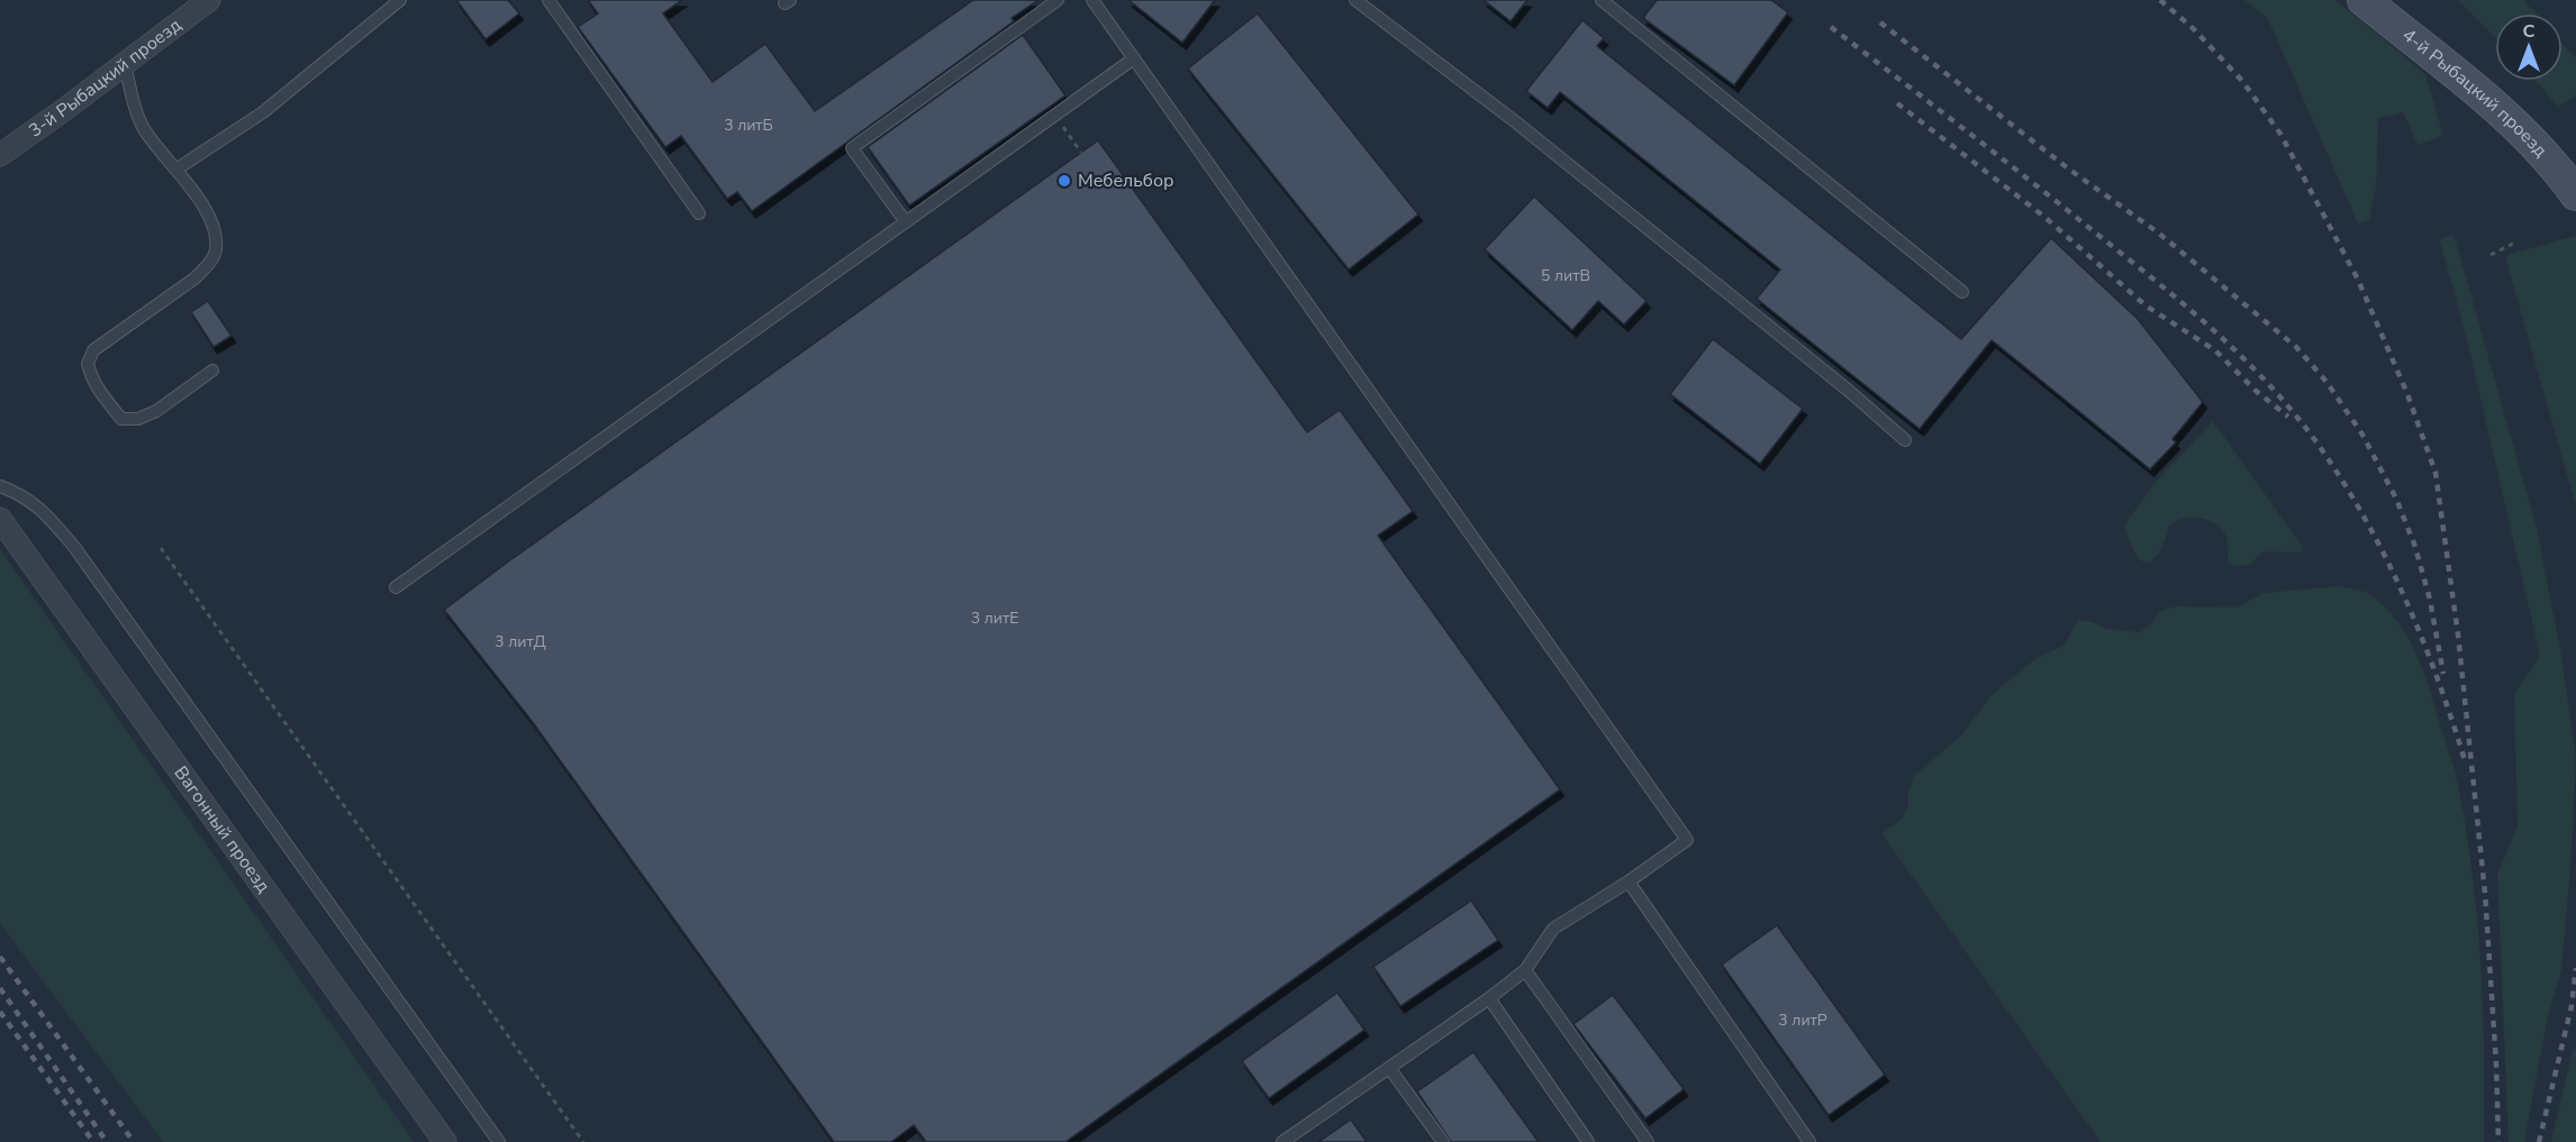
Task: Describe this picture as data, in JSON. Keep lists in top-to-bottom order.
{
  "streets": {
    "street": ["3-й Рыбацкий проезд", "4-й Рыбацкий проезд", "Вагонный проезд"]
  },
  "places": ["Мебельбор"],
  "house_numbers": [
    "3 литБ",
    "5 литВ",
    "3 литЕ",
    "3 литД",
    "3 литР"
  ],
  "north": "top"
}
